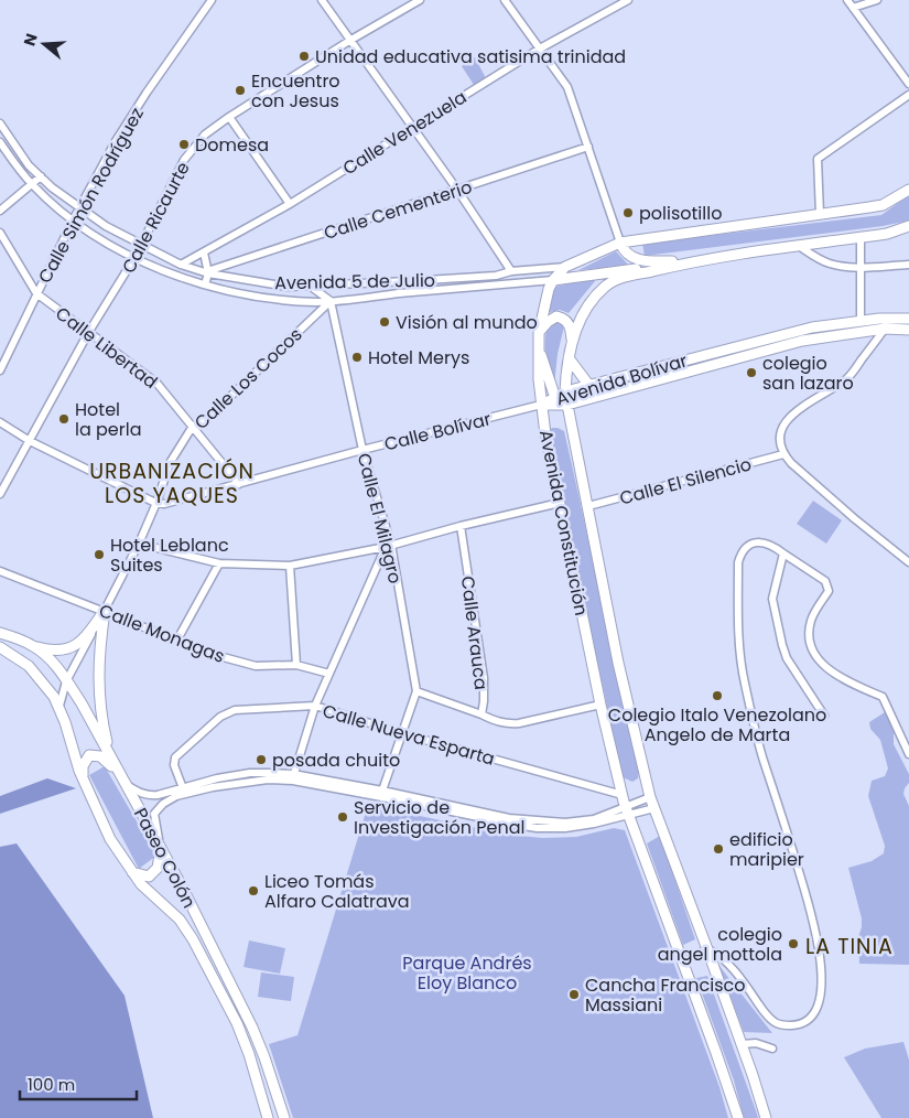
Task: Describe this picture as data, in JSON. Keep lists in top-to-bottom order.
{
  "streets": {
    "main road": ["Avenida Bolívar", "Avenida Constitución", "Paseo Colón"],
    "street": [
      "Calle Venezuela",
      "Calle Simón Rodríguez",
      "Calle Cementerio",
      "Calle Ricaurte",
      "Avenida 5 de Julio",
      "Calle Libertad",
      "Calle Los Cocos",
      "Calle Bolívar",
      "Calle El Silencio",
      "Calle El Milagro",
      "Calle Monagas",
      "Calle Arauca",
      "Calle Nueva Esparta"
    ]
  },
  "crossings": [
    ["Calle Venezuela", "Avenida 5 de Julio"],
    ["Calle Simón Rodríguez", "Avenida 5 de Julio"],
    ["Calle Simón Rodríguez", "Calle Libertad"],
    ["Calle Cementerio", "Avenida 5 de Julio"],
    ["Calle Ricaurte", "Avenida 5 de Julio"],
    ["Calle Ricaurte", "Calle Libertad"],
    ["Avenida 5 de Julio", "Calle Los Cocos"],
    ["Avenida 5 de Julio", "Calle El Milagro"],
    ["Avenida 5 de Julio", "Avenida Constitución"],
    ["Calle Libertad", "Calle Los Cocos"],
    ["Calle Libertad", "Calle Bolívar"],
    ["Calle Los Cocos", "Calle Bolívar"],
    ["Calle Los Cocos", "Calle El Milagro"],
    ["Calle Los Cocos", "Calle Monagas"],
    ["Calle Los Cocos", "Paseo Colón"],
    ["Avenida Bolívar", "Calle Bolívar"],
    ["Avenida Bolívar", "Avenida Constitución"],
    ["Calle Bolívar", "Calle El Milagro"],
    ["Calle Bolívar", "Avenida Constitución"],
    ["Calle El Silencio", "Avenida Constitución"],
    ["Avenida Constitución", "Calle Arauca"],
    ["Avenida Constitución", "Calle Nueva Esparta"]
  ],
  "districts": ["URBANIZACIÓN LOS YAQUES", "LA TINIA"],
  "parks": ["Parque Andrés Eloy Blanco"],
  "places": [
    "Unidad educativa satisima trinidad",
    "Encuentro con Jesus",
    "Domesa",
    "polisotillo",
    "Visión al mundo",
    "Hotel Merys",
    "colegio san lazaro",
    "Hotel la perla",
    "Hotel Leblanc Suites",
    "Colegio Italo Venezolano Angelo de Marta",
    "posada chuito",
    "Servicio de Investigación Penal",
    "edificio maripier",
    "Liceo Tomás Alfaro Calatrava",
    "colegio angel mottola",
    "Cancha Francisco Massiani"
  ],
  "scale_bar": "100 m",
  "north": "left"
}
